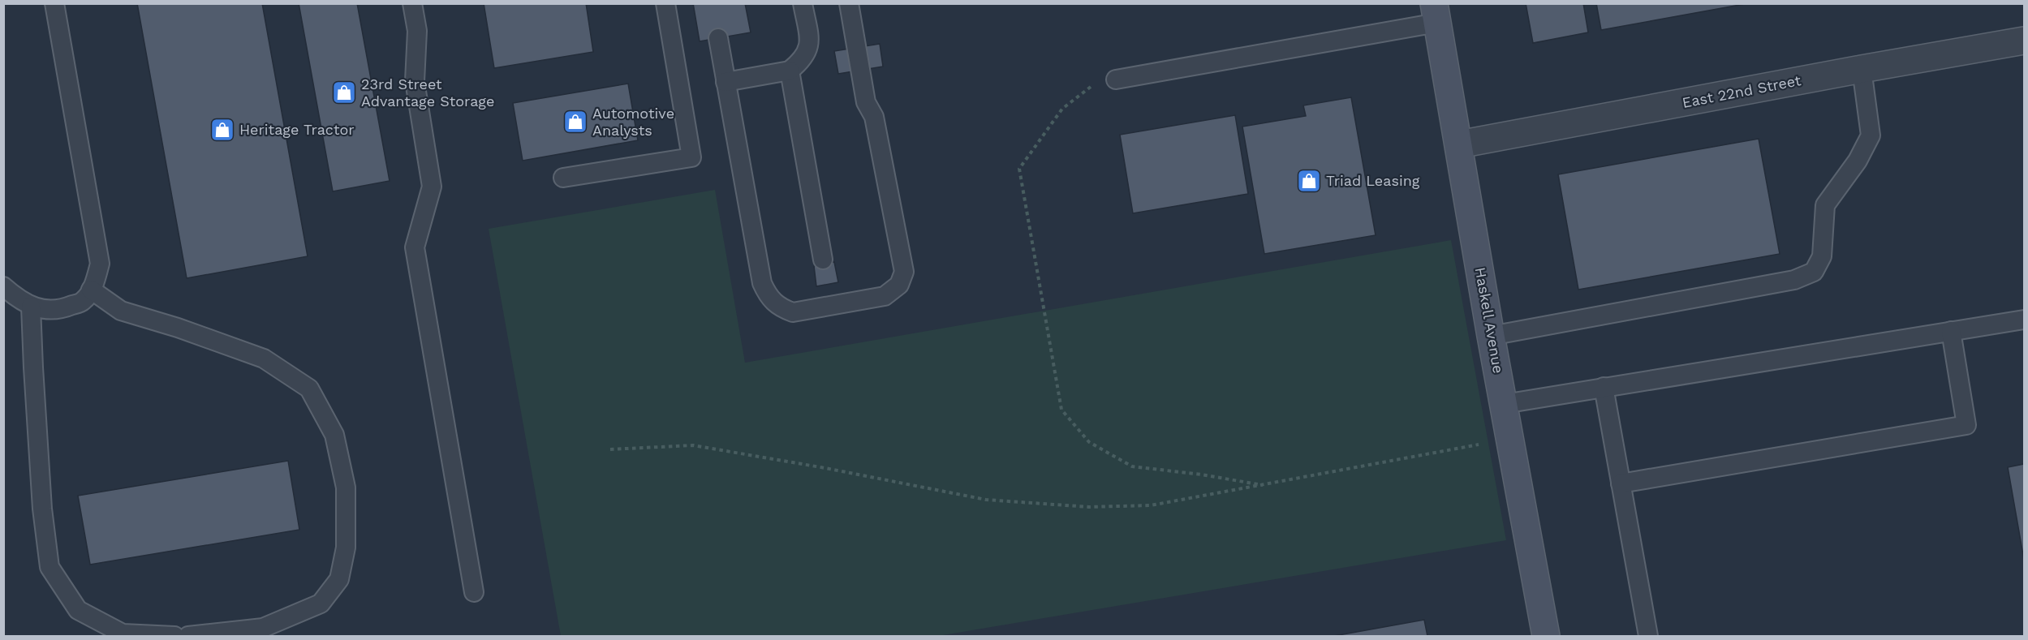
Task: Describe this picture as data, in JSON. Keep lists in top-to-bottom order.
{
  "streets": {
    "main road": ["Haskell Avenue"],
    "street": ["East 22nd Street"]
  },
  "crossings": [
    ["East 22nd Street", "Haskell Avenue"]
  ],
  "places": {
    "shop": [
      "23rd Street Advantage Storage",
      "Automotive Analysts",
      "Heritage Tractor",
      "Triad Leasing"
    ]
  }
}
